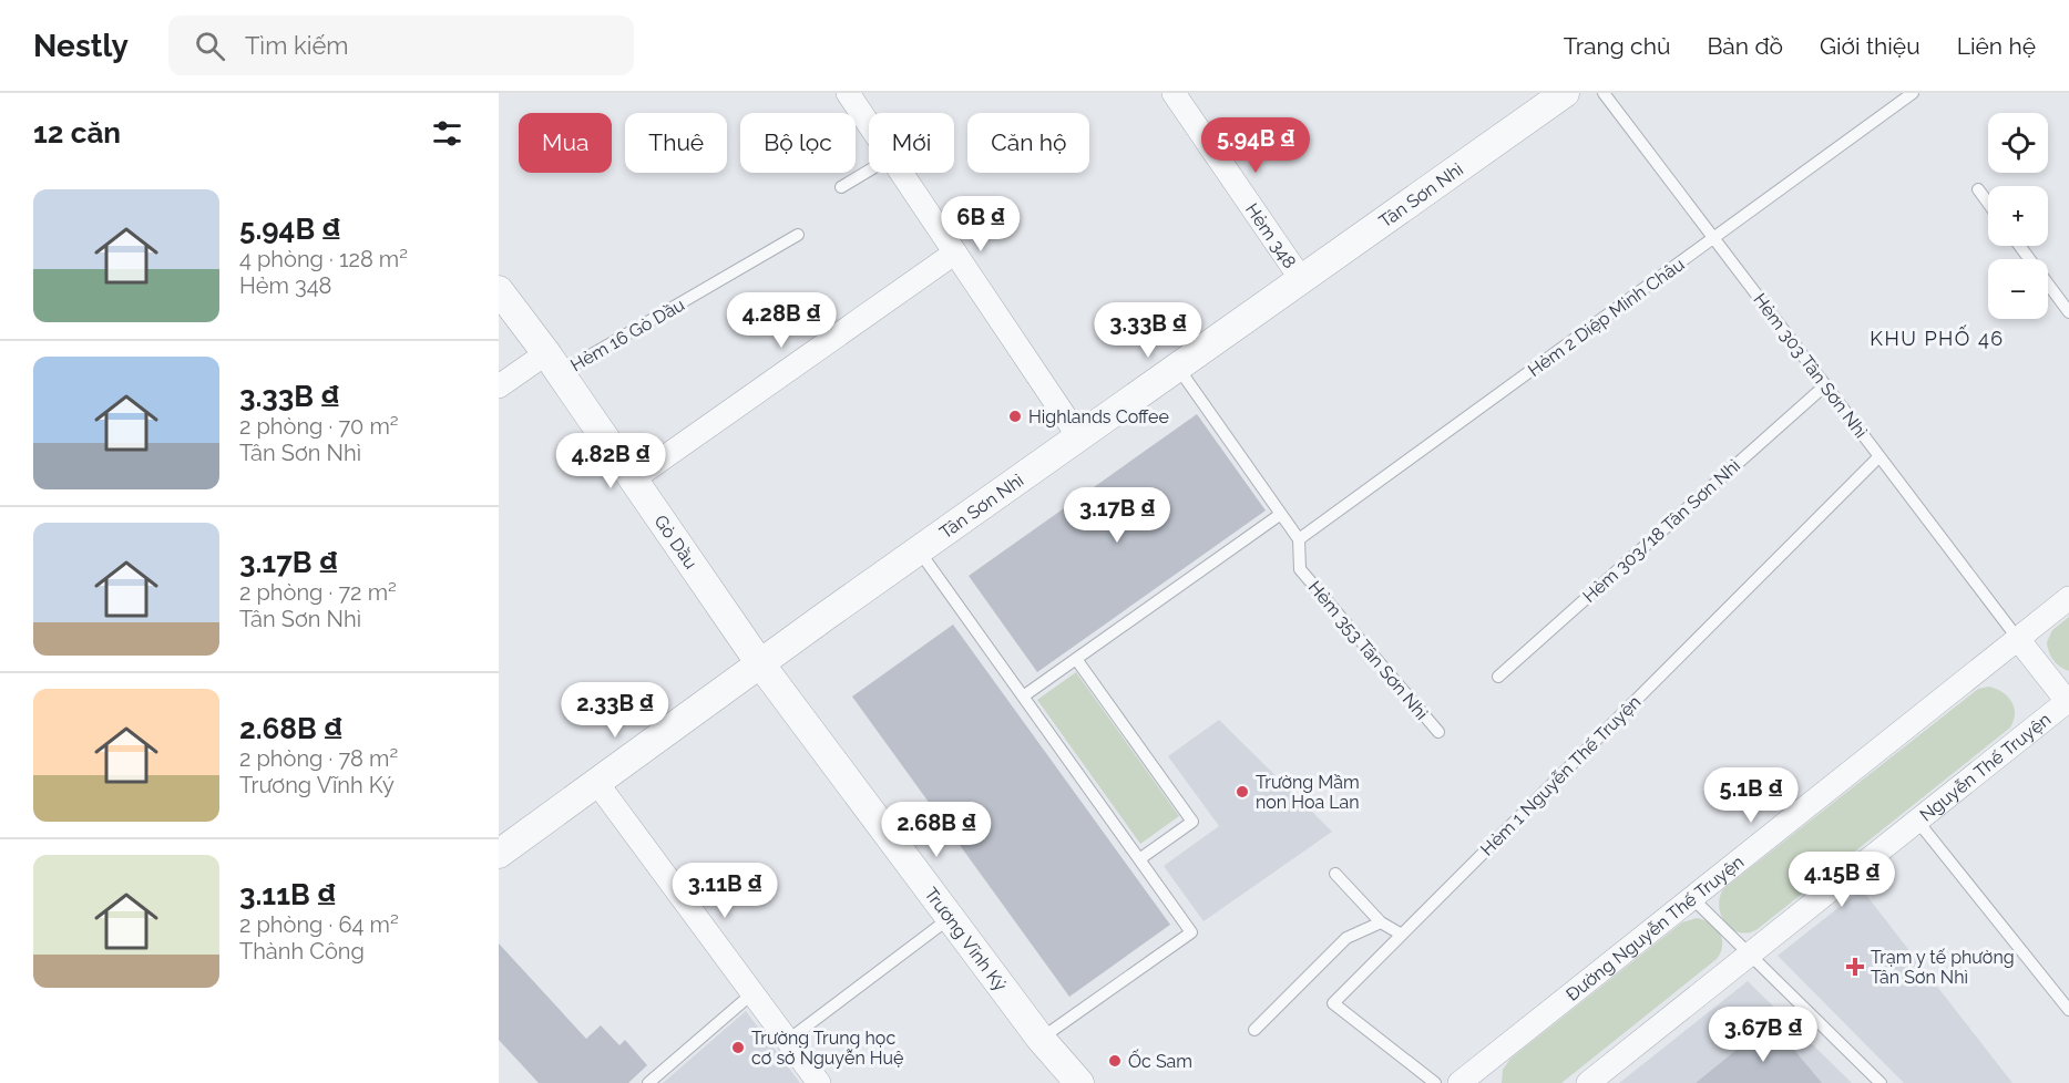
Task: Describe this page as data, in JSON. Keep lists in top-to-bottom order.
{
  "streets": {
    "street": [
      "Tân Sơn Nhì",
      "Hẻm 348",
      "Gò Dầu",
      "Nguyễn Thế Truyện",
      "Đường Nguyễn Thế Truyện",
      "Trương Vĩnh Ký"
    ],
    "lane": [
      "Hẻm 2 Diệp Minh Châu",
      "Hẻm 16 Gò Dầu",
      "Hẻm 303 Tân Sơn Nhì",
      "Hẻm 303/18 Tân Sơn Nhì",
      "Hẻm 353 Tân Sơn Nhì",
      "Hẻm 1 Nguyễn Thế Truyện"
    ]
  },
  "crossings": [
    ["Tân Sơn Nhì", "Hẻm 348"],
    ["Tân Sơn Nhì", "Gò Dầu"],
    ["Tân Sơn Nhì", "Hẻm 353 Tân Sơn Nhì"],
    ["Tân Sơn Nhì", "Trương Vĩnh Ký"],
    ["Hẻm 2 Diệp Minh Châu", "Hẻm 303 Tân Sơn Nhì"],
    ["Hẻm 2 Diệp Minh Châu", "Hẻm 353 Tân Sơn Nhì"],
    ["Hẻm 16 Gò Dầu", "Gò Dầu"],
    ["Hẻm 303 Tân Sơn Nhì", "Hẻm 303/18 Tân Sơn Nhì"],
    ["Hẻm 303 Tân Sơn Nhì", "Hẻm 1 Nguyễn Thế Truyện"],
    ["Hẻm 303 Tân Sơn Nhì", "Đường Nguyễn Thế Truyện"],
    ["Gò Dầu", "Trương Vĩnh Ký"]
  ],
  "districts": ["KHU PHỐ 46"],
  "places": {
    "other": [
      "Highlands Coffee",
      "Trường Mầm non Hoa Lan",
      "Trường Trung học cơ sở Nguyễn Huệ",
      "Ốc Sam"
    ],
    "health": ["Trạm y tế phường Tân Sơn Nhì"]
  },
  "page": {
    "header": "Nestly",
    "search": "Tìm kiếm",
    "nav": [
      "Trang chủ",
      "Bản đồ",
      "Giới thiệu",
      "Liên hệ"
    ],
    "heading": "12 căn",
    "map_buttons": ["+", "−"],
    "chip": [
      "Mua",
      "Thuê",
      "Bộ lọc",
      "Mới",
      "Căn hộ"
    ],
    "price": [
      "5.94B ₫",
      "6B ₫",
      "4.28B ₫",
      "3.33B ₫",
      "4.82B ₫",
      "3.17B ₫",
      "2.33B ₫",
      "5.1B ₫",
      "2.68B ₫",
      "4.15B ₫",
      "3.11B ₫",
      "3.67B ₫"
    ],
    "list": [
      {
        "name": "5.94B ₫",
        "note": "4 phòng · 128 m² · Hẻm 348"
      },
      {
        "name": "3.33B ₫",
        "note": "2 phòng · 70 m² · Tân Sơn Nhì"
      },
      {
        "name": "3.17B ₫",
        "note": "2 phòng · 72 m² · Tân Sơn Nhì"
      },
      {
        "name": "2.68B ₫",
        "note": "2 phòng · 78 m² · Trương Vĩnh Ký"
      },
      {
        "name": "3.11B ₫",
        "note": "2 phòng · 64 m² · Thành Công"
      }
    ]
  }
}
